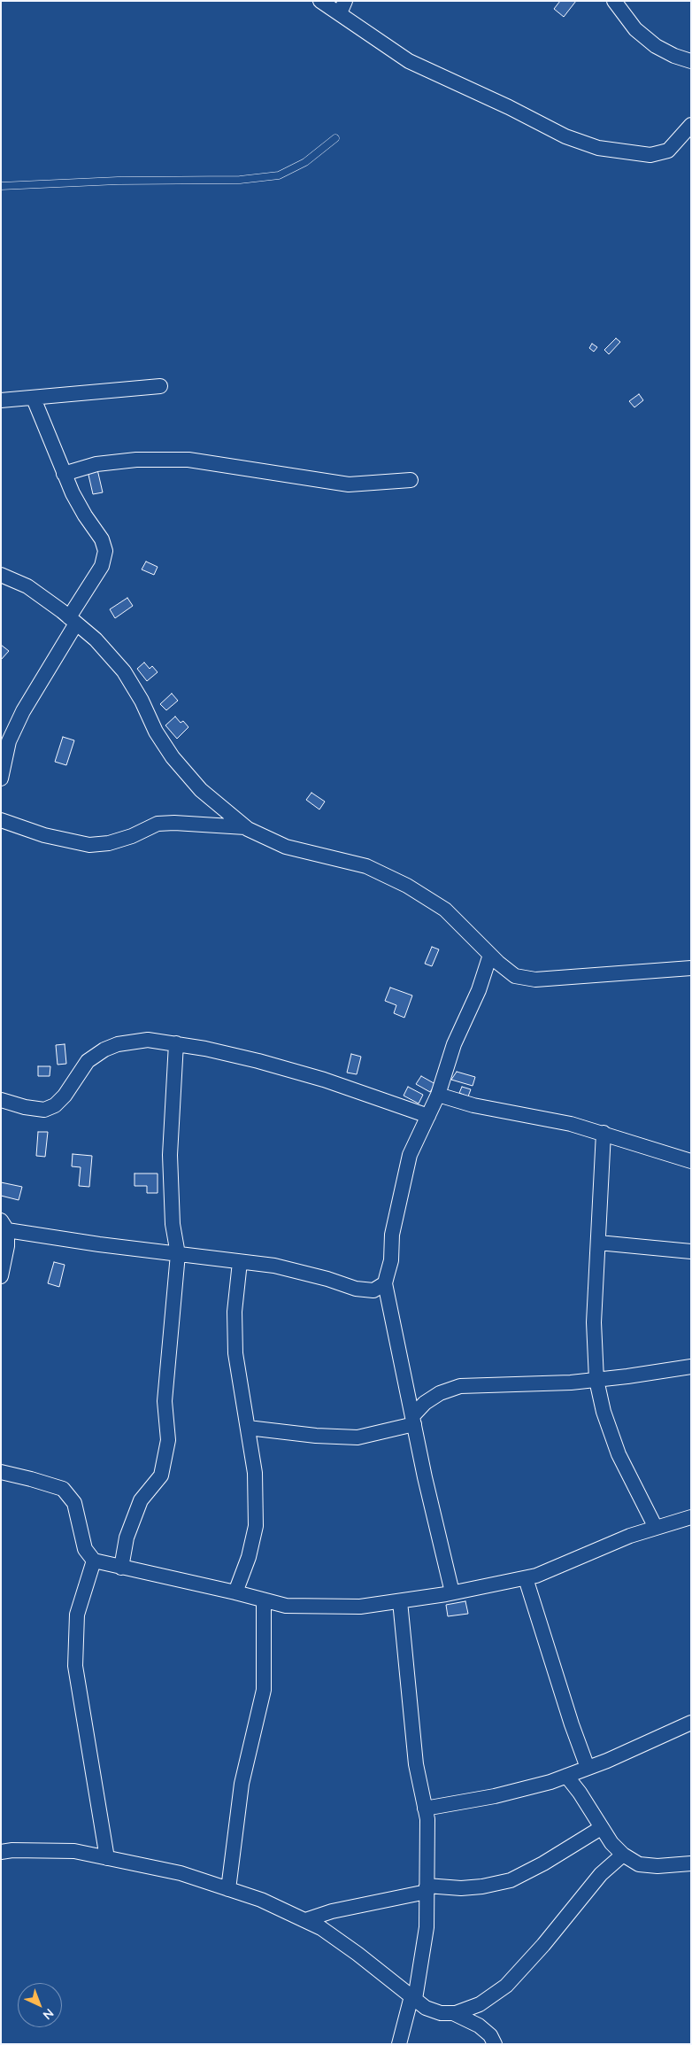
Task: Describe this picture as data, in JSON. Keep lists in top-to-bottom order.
{
  "north": "bottom right"
}
